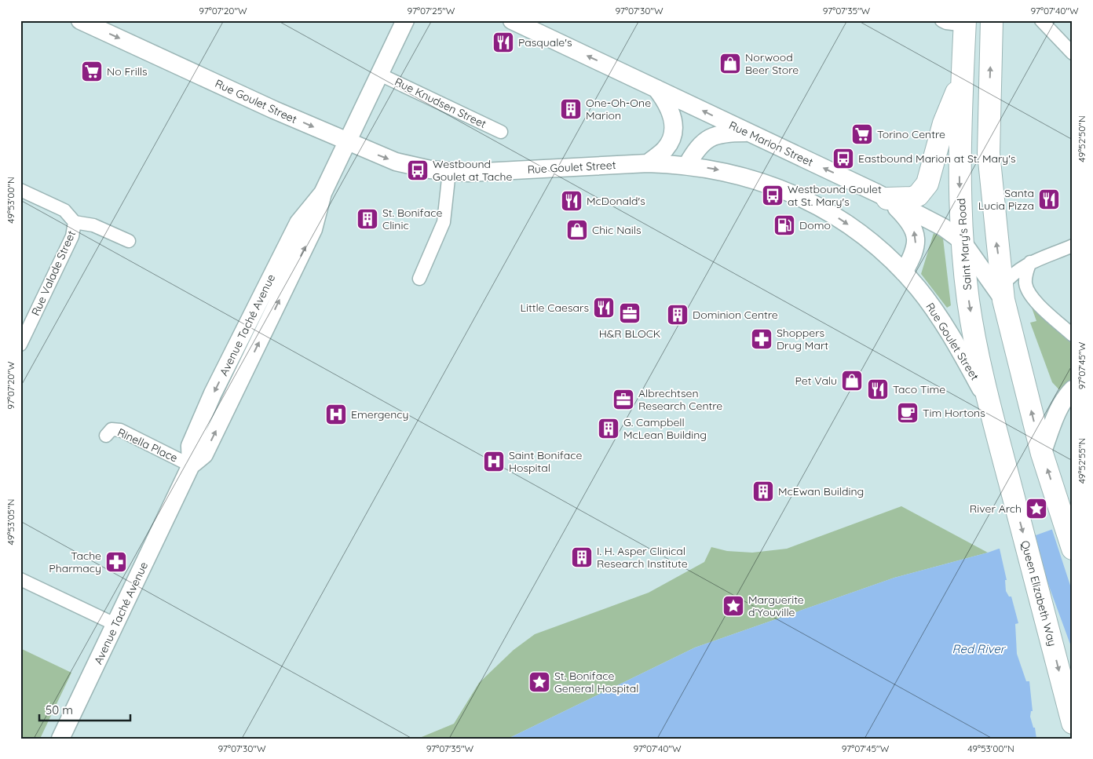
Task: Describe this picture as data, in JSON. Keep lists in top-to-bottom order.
{
  "streets": {
    "highway": ["Saint Mary's Road", "Queen Elizabeth Way"],
    "main road": ["Rue Goulet Street", "Rue Marion Street", "Avenue Taché Avenue"],
    "street": ["Rue Knudsen Street", "Rue Valade Street", "Rinella Place"]
  },
  "crossings": [
    ["Rue Goulet Street", "Saint Mary's Road"],
    ["Rue Goulet Street", "Avenue Taché Avenue"],
    ["Rue Knudsen Street", "Avenue Taché Avenue"],
    ["Rue Marion Street", "Saint Mary's Road"],
    ["Saint Mary's Road", "Queen Elizabeth Way"],
    ["Avenue Taché Avenue", "Rinella Place"]
  ],
  "one_way": ["Rue Goulet Street", "Rue Marion Street"],
  "water": ["Red River"],
  "places": {
    "restaurant": [
      "Pasquale's",
      "Santa Lucia Pizza",
      "McDonald's",
      "Little Caesars",
      "Taco Time"
    ],
    "shop": ["Norwood Beer Store", "Chic Nails", "Pet Valu"],
    "supermarket": ["No Frills", "Torino Centre"],
    "building": [
      "One-Oh-One Marion",
      "St. Boniface Clinic",
      "Dominion Centre",
      "G. Campbell McLean Building",
      "McEwan Building",
      "I. H. Asper Clinical Research Institute"
    ],
    "bus stop": ["Eastbound Marion at St. Mary's", "Westbound Goulet at Tache", "Westbound Goulet at St. Mary's"],
    "fuel station": ["Domo"],
    "office": ["H&R BLOCK", "Albrechtsen Research Centre"],
    "pharmacy": ["Shoppers Drug Mart", "Tache Pharmacy"],
    "cafe": ["Tim Hortons"],
    "hospital": ["Emergency", "Saint Boniface Hospital"],
    "place": ["River Arch", "Marguerite d’Youville", "St. Boniface General Hospital"]
  },
  "scale_bar": "50 m",
  "coordinates": [
    "97°07'20\"W",
    "97°07'25\"W",
    "97°07'30\"W",
    "97°07'35\"W",
    "97°07'40\"W",
    "49°52'50\"N",
    "49°53'00\"N",
    "97°07'45\"W",
    "49°52'55\"N",
    "49°53'05\"N"
  ]
}
